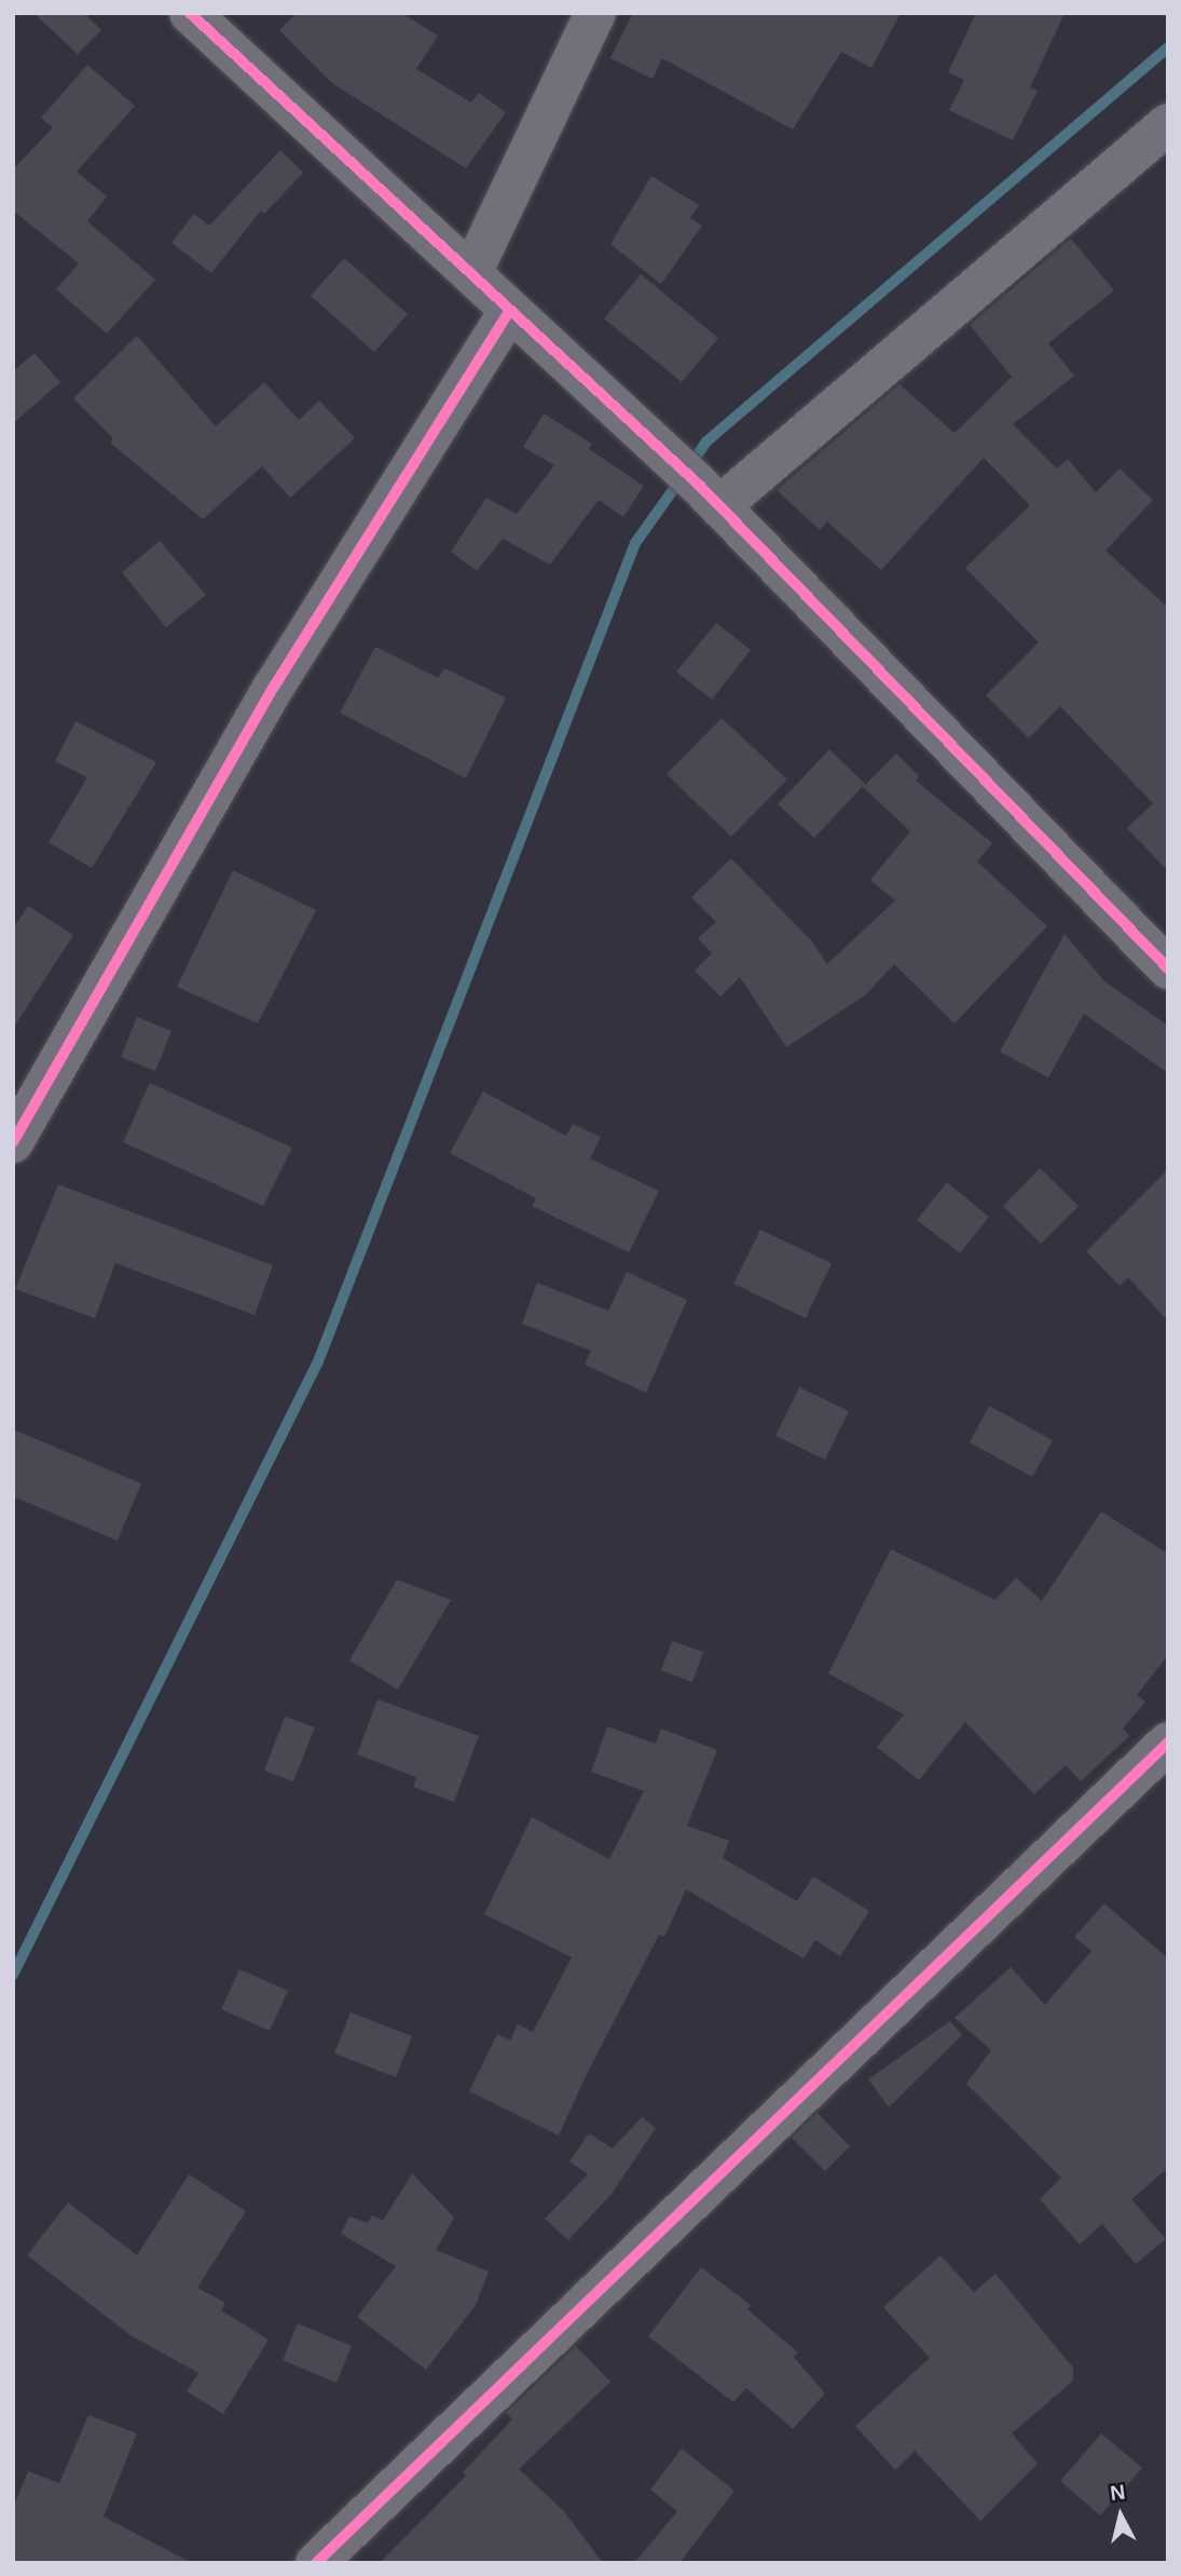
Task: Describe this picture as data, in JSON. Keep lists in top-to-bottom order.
{
  "north": "top"
}
